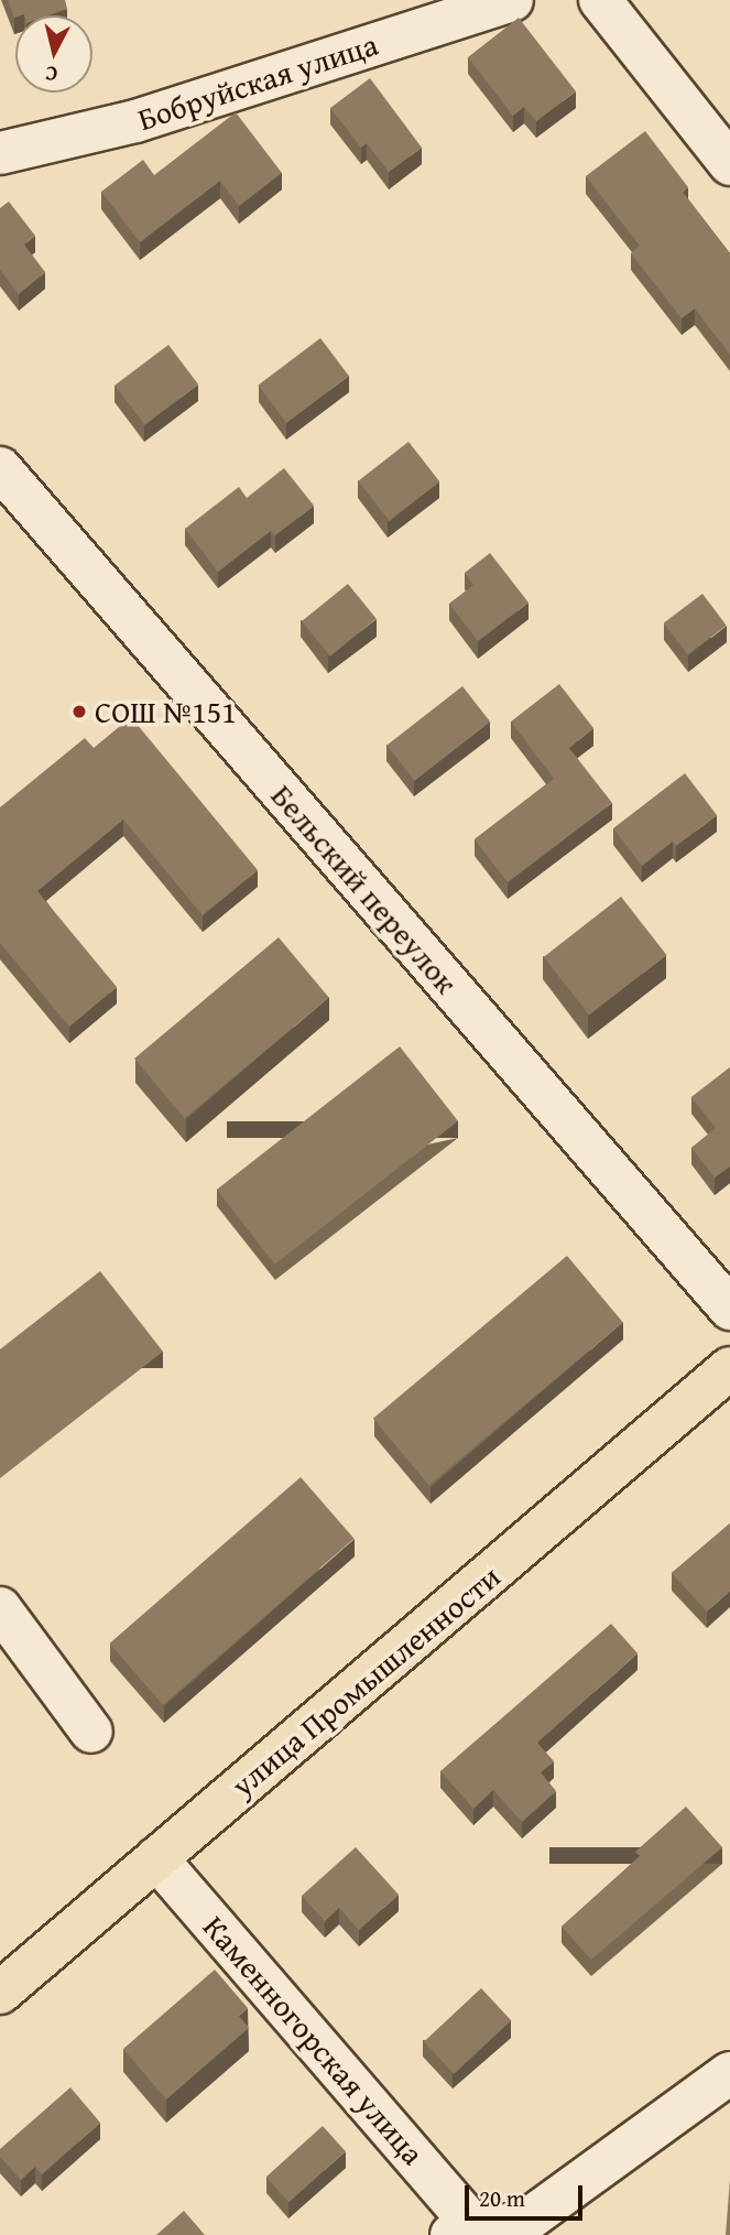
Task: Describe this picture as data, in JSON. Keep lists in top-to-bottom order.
{
  "streets": {
    "main road": ["улица Промышленности"],
    "street": ["Бобруйская улица", "Бельский переулок", "Каменногорская улица"]
  },
  "crossings": [
    ["улица Промышленности", "Каменногорская улица"]
  ],
  "places": ["СОШ №151"],
  "scale_bar": "20 m",
  "north": "bottom"
}
